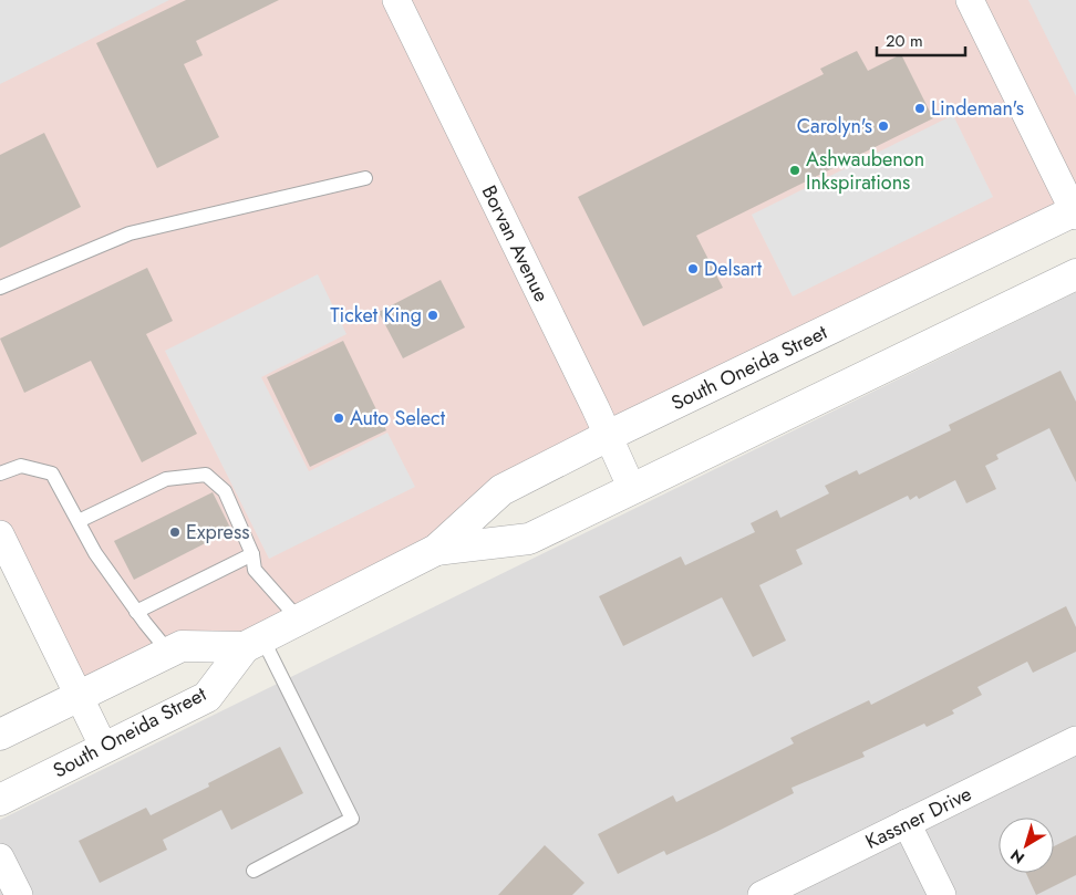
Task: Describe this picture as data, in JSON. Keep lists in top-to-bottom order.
{
  "streets": {
    "street": ["Borvan Avenue", "South Oneida Street", "Kassner Drive"]
  },
  "crossings": [
    ["Borvan Avenue", "South Oneida Street"]
  ],
  "places": [
    "Lindeman's",
    "Carolyn's",
    "Ashwaubenon Inkspirations",
    "Delsart",
    "Ticket King",
    "Auto Select",
    "Express"
  ],
  "scale_bar": "20 m",
  "north": "bottom left"
}
